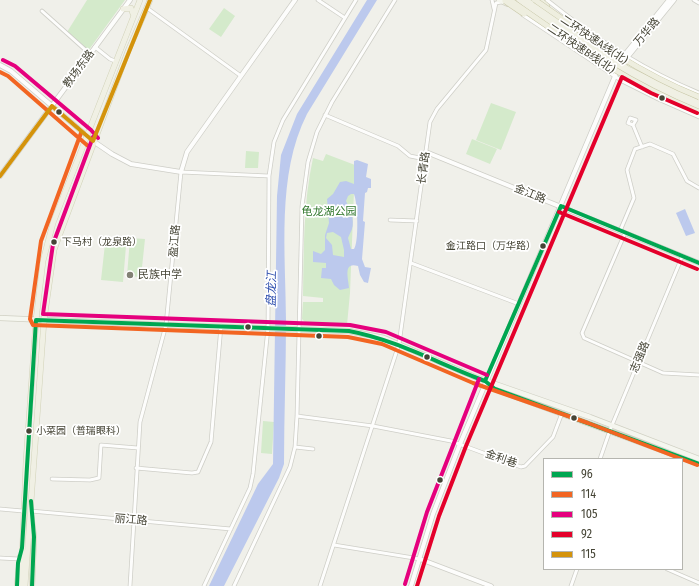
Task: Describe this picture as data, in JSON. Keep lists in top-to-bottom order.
{
  "streets": {
    "highway": ["二环快速A线(北)", "二环快速B线(北)"],
    "street": [
      "万华路",
      "教场东路",
      "长青路",
      "金江路",
      "盈江路",
      "志强路",
      "金利巷",
      "丽江路"
    ]
  },
  "crossings": [
    ["万华路", "金江路"],
    ["万华路", "金利巷"],
    ["二环快速A线(北)", "二环快速B线(北)"],
    ["长青路", "金江路"],
    ["金江路", "志强路"],
    ["盈江路", "丽江路"]
  ],
  "water": ["盘龙江"],
  "parks": ["龟龙湖公园"],
  "places": [
    "下马村（龙泉路）",
    "金江路口（万华路）",
    "民族中学",
    "小菜园（普瑞眼科）"
  ],
  "lines": [
    "transit line 115",
    "transit line 105",
    "transit line 114",
    "transit line 92",
    "transit line 96"
  ],
  "legend": [
    "96",
    "114",
    "105",
    "92",
    "115"
  ]
}
